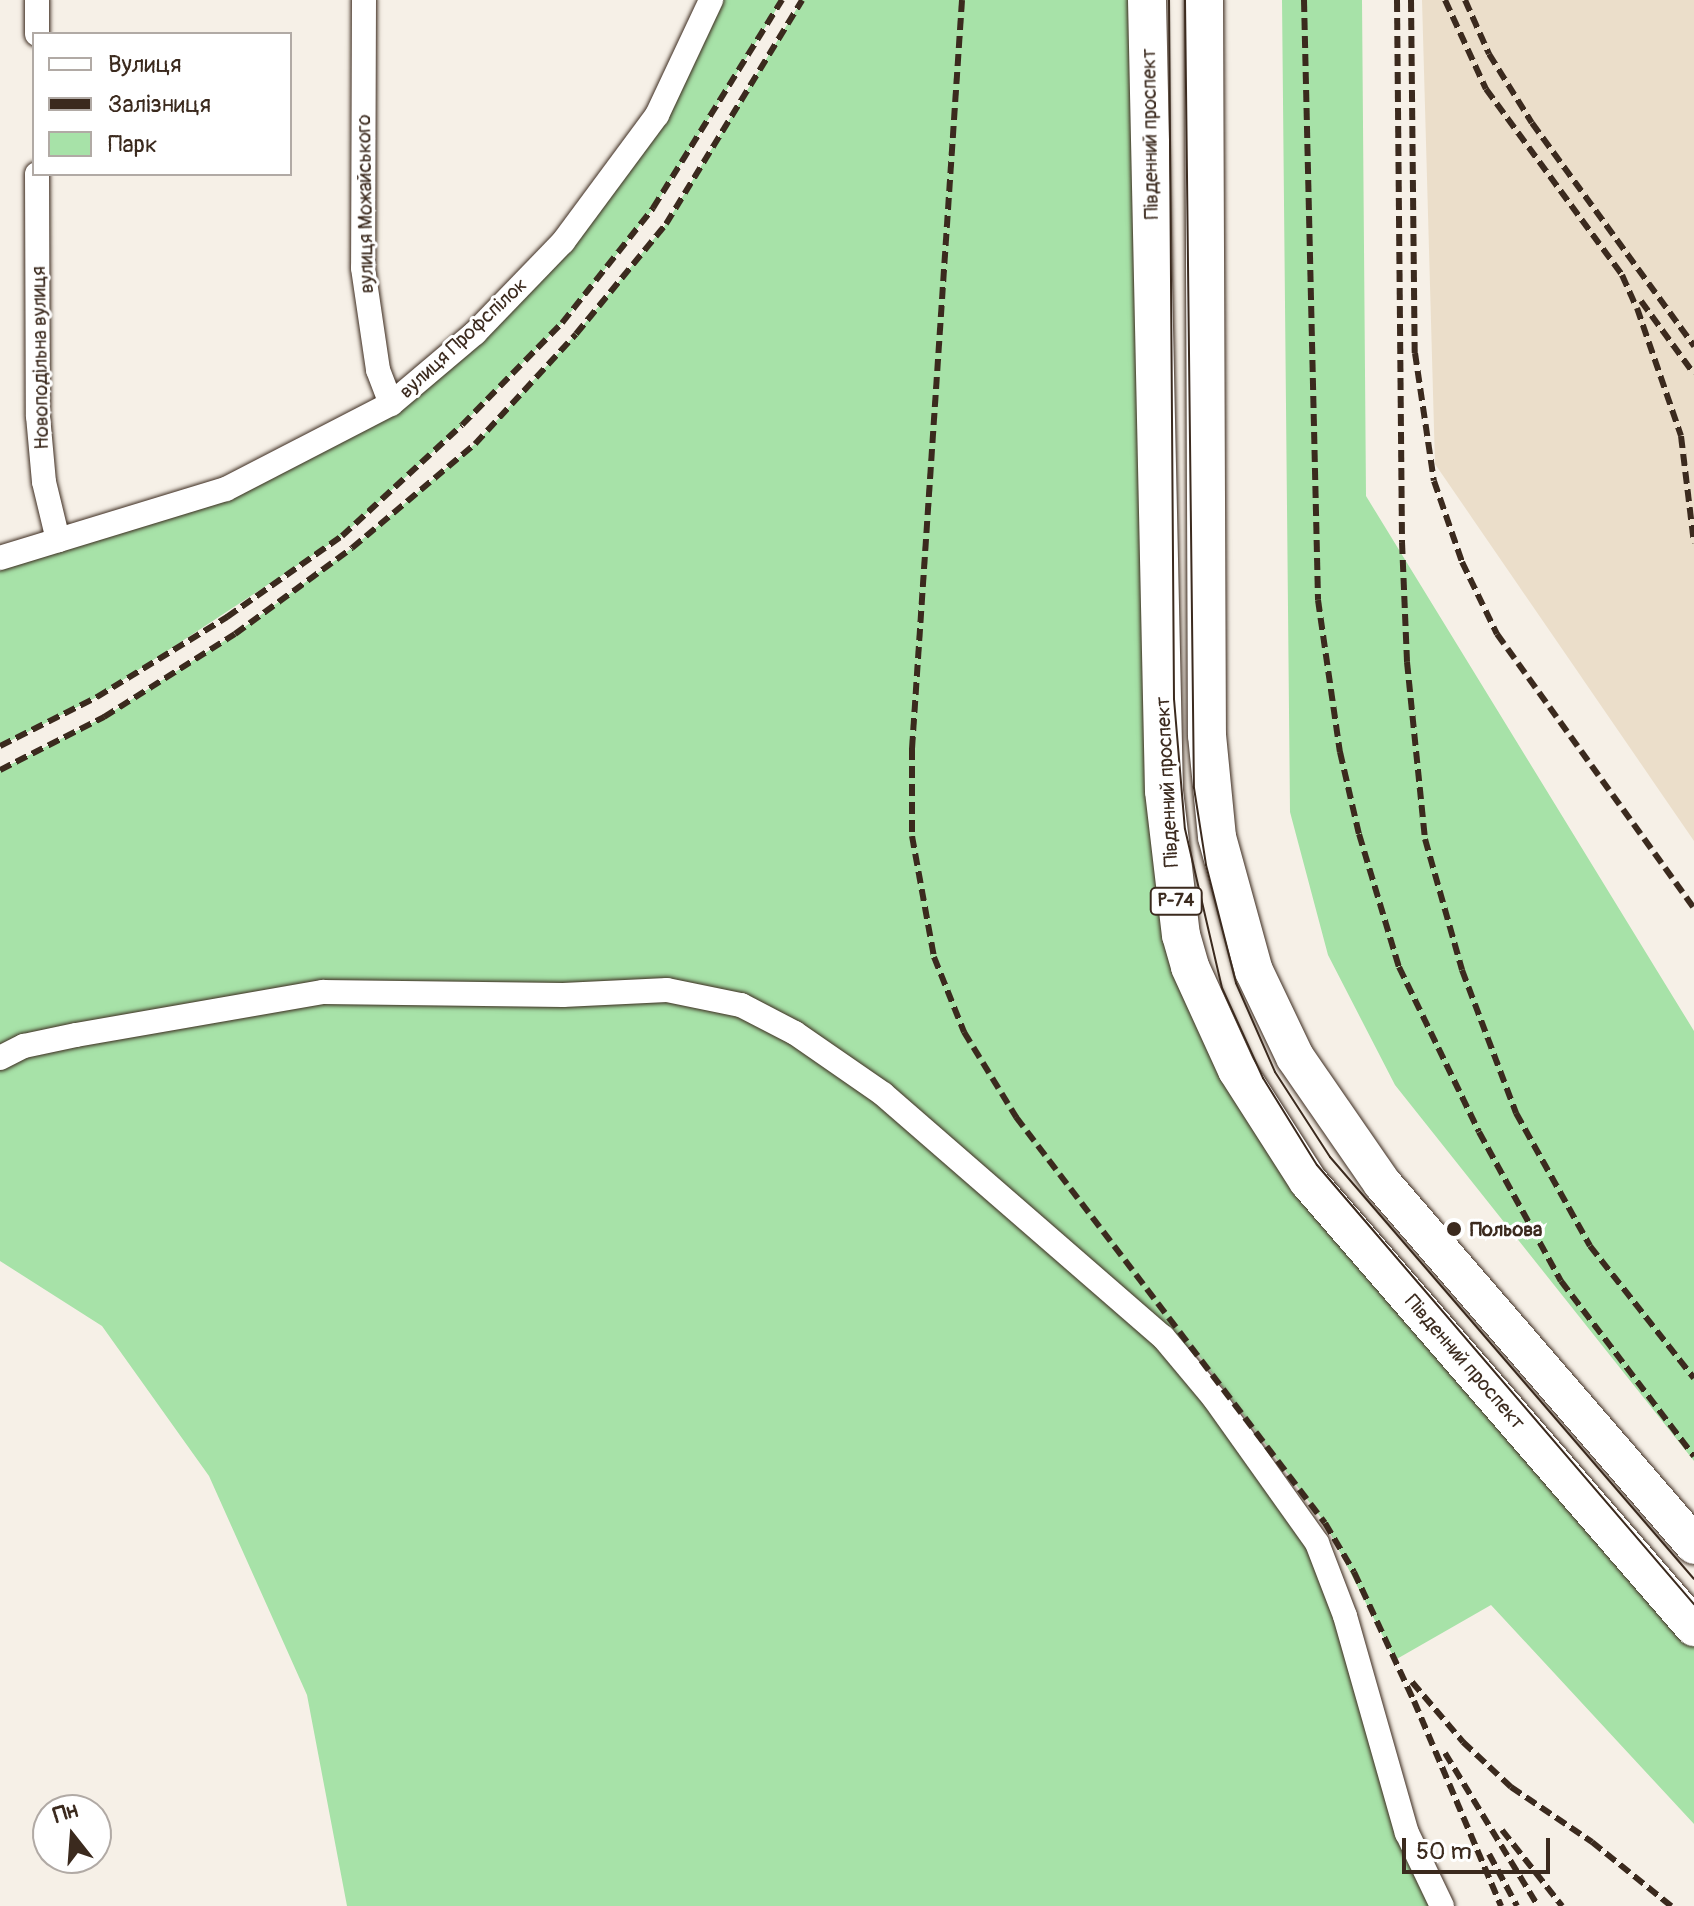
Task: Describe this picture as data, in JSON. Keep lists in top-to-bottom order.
{
  "streets": {
    "main road": ["Південний проспект", "Р-74"],
    "street": ["вулиця Можайського", "вулиця Профспілок", "Новоподільна вулиця"]
  },
  "crossings": [
    ["вулиця Можайського", "вулиця Профспілок"],
    ["вулиця Профспілок", "Новоподільна вулиця"]
  ],
  "places": ["Польова"],
  "legend": ["Вулиця", "Залізниця", "Парк"],
  "scale_bar": "50 m",
  "north": "top"
}
